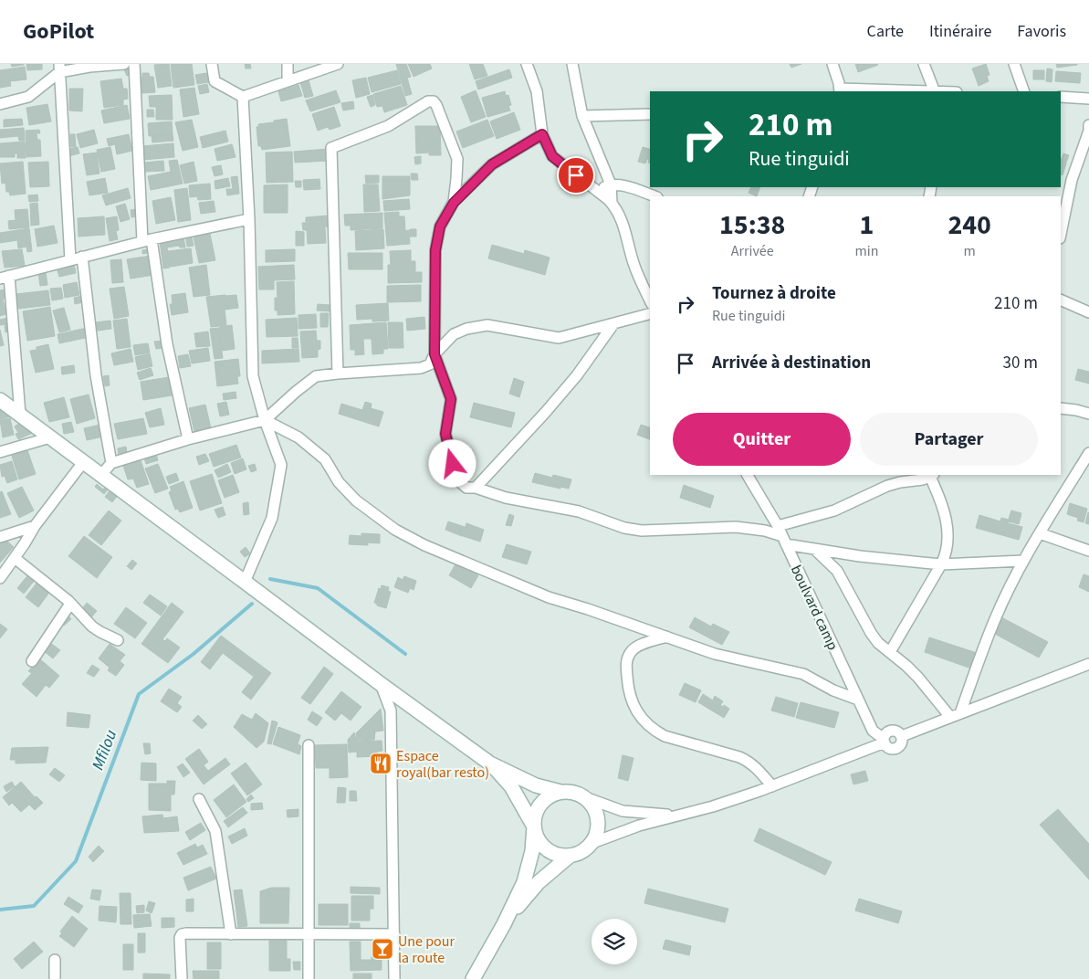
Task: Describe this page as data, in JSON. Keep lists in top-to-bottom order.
{
  "streets": {
    "street": ["boulvard camp"]
  },
  "water": ["Mfilou"],
  "places": {
    "restaurant": ["Espace royal(bar resto)"],
    "bar": ["Une pour la route"]
  },
  "page": {
    "header": "GoPilot",
    "nav": ["Carte", "Itinéraire", "Favoris"],
    "turn": ["210 m", "Rue tinguidi"],
    "eta": [
      "15:38",
      "Arrivée",
      "1",
      "min",
      "240",
      "m"
    ],
    "list": [
      {
        "name": "Tournez à droite",
        "note": "Rue tinguidi",
        "value": "210 m"
      },
      {
        "name": "Arrivée à destination",
        "value": "30 m"
      }
    ],
    "buttons": ["Quitter", "Partager"]
  }
}
